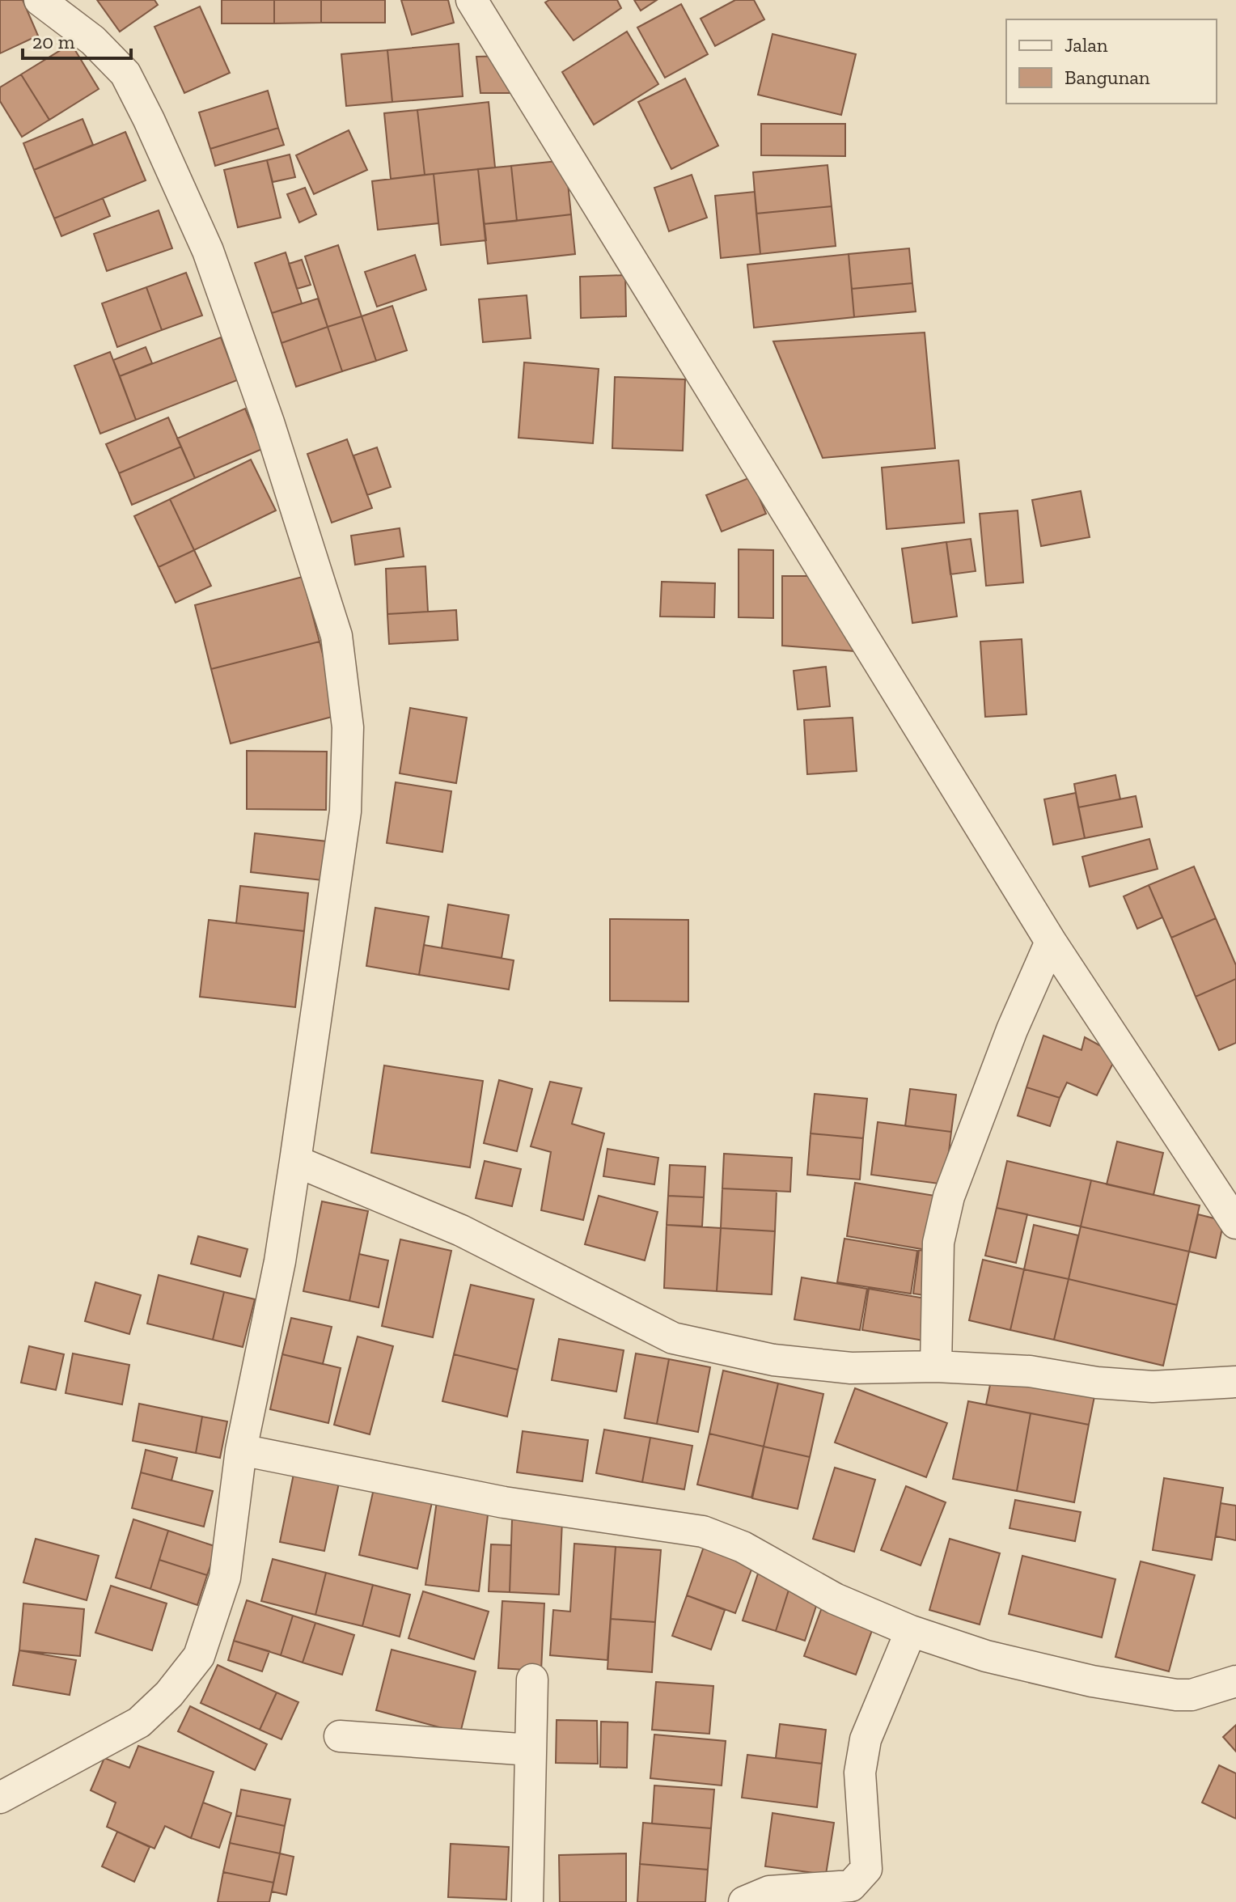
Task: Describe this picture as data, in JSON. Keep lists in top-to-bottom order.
{
  "legend": ["Jalan", "Bangunan"],
  "scale_bar": "20 m"
}
